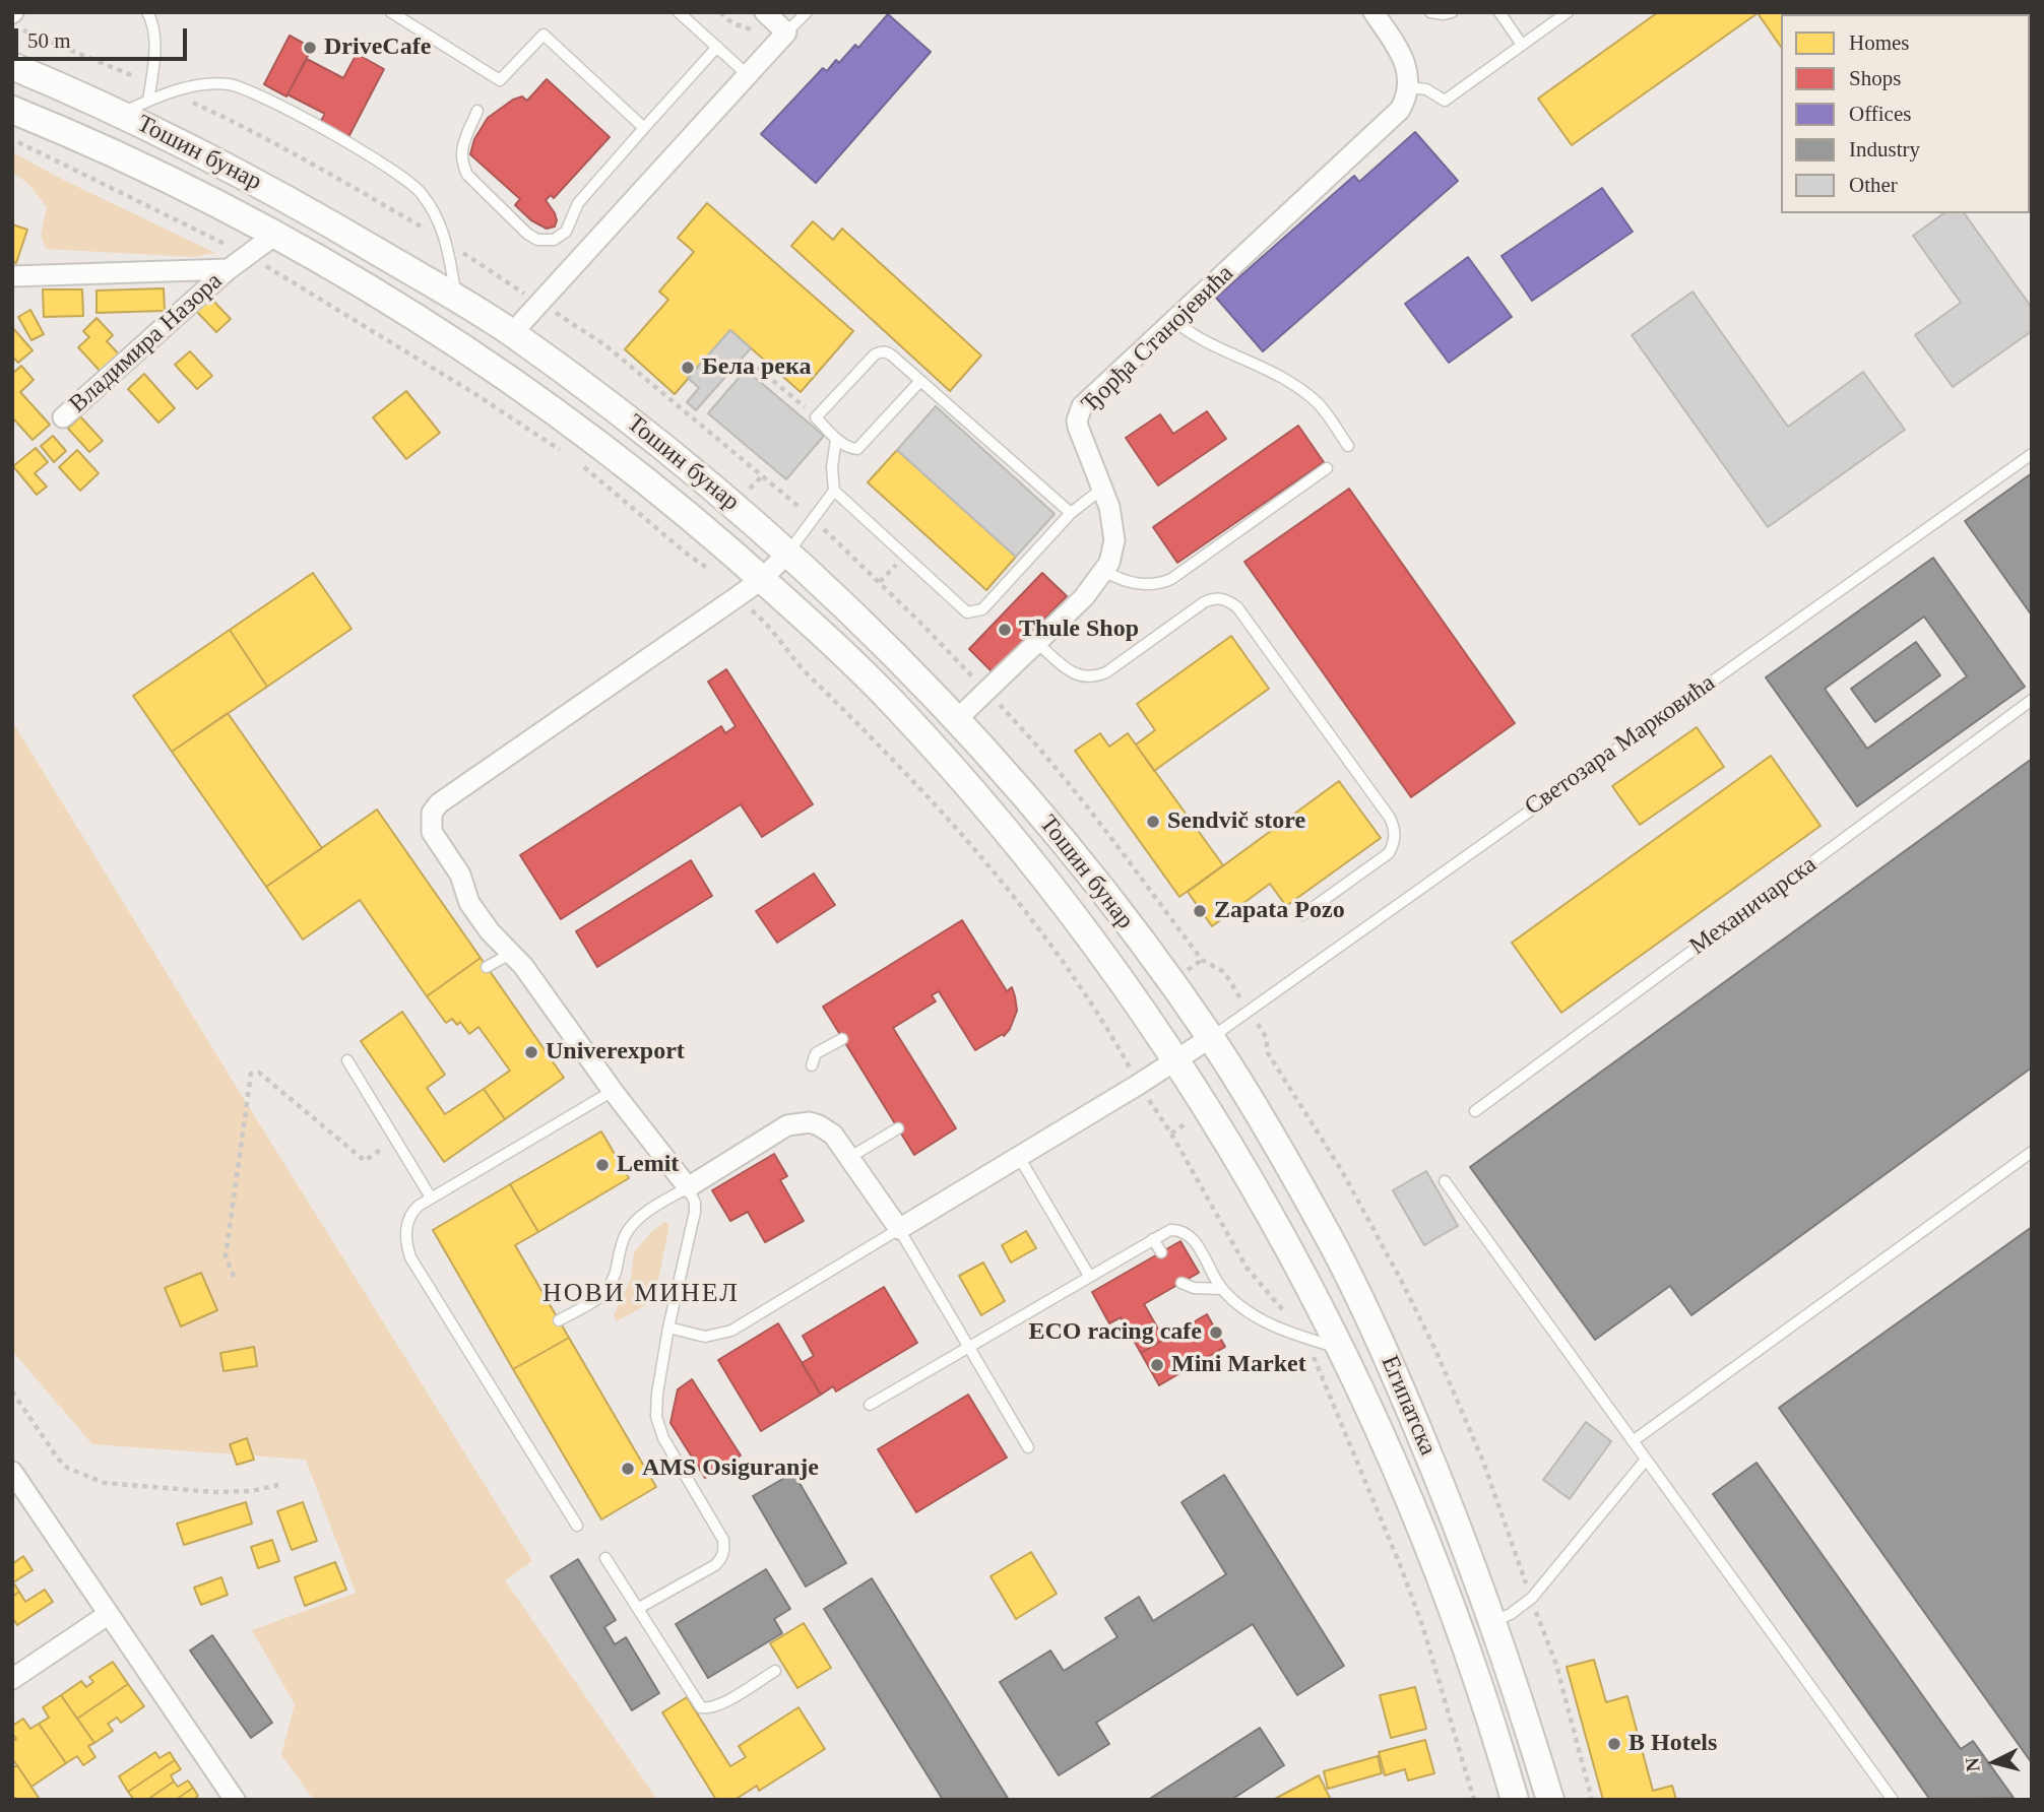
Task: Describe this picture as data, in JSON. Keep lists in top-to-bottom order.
{
  "streets": {
    "main road": ["Тошин бунар", "Египатска"],
    "street": ["Ђорђа Станојевића", "Владимира Назора"],
    "lane": ["Светозара Марковића", "Механичарска"]
  },
  "crossings": [
    ["Тошин бунар", "Ђорђа Станојевића"],
    ["Тошин бунар", "Владимира Назора"],
    ["Тошин бунар", "Светозара Марковића"],
    ["Тошин бунар", "Египатска"],
    ["Светозара Марковића", "Египатска"]
  ],
  "districts": ["НОВИ МИНЕЛ"],
  "places": [
    "DriveCafe",
    "Бела река",
    "Thule Shop",
    "Sendvič store",
    "Zapata Pozo",
    "Univerexport",
    "Lemit",
    "ECO racing cafe",
    "Mini Market",
    "AMS Osiguranje",
    "B Hotels"
  ],
  "legend": [
    "Homes",
    "Shops",
    "Offices",
    "Industry",
    "Other"
  ],
  "scale_bar": "50 m",
  "north": "left"
}
